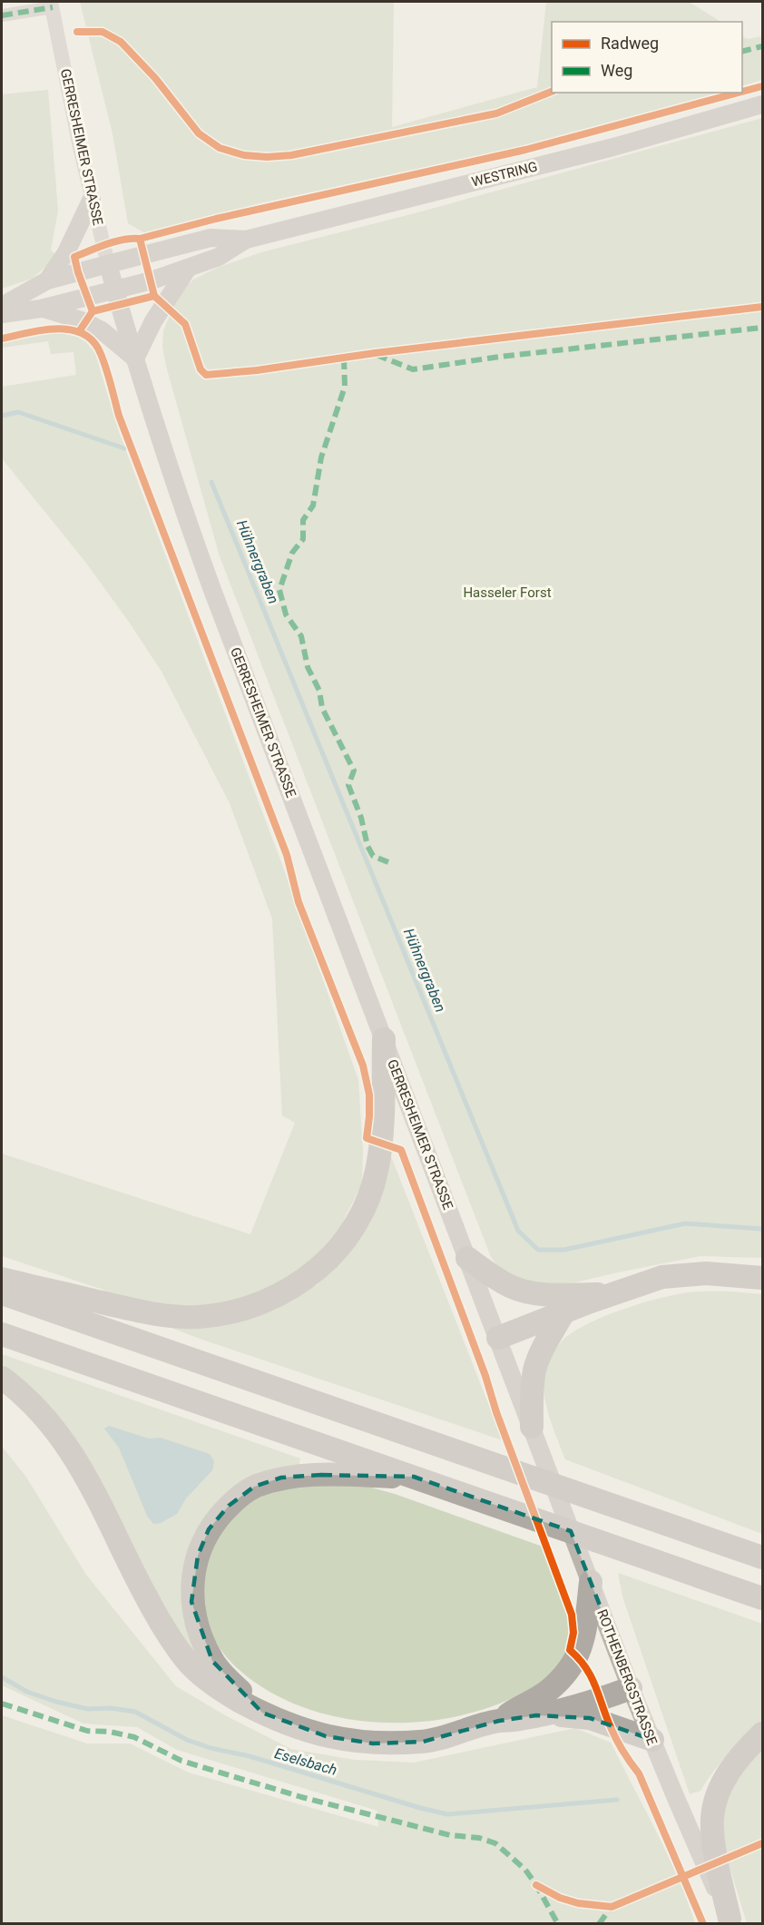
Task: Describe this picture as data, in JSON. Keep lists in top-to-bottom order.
{
  "streets": {
    "main road": ["GERRESHEIMER STRASSE", "WESTRING", "ROTHENBERGSTRASSE"]
  },
  "crossings": [
    ["GERRESHEIMER STRASSE", "WESTRING"],
    ["GERRESHEIMER STRASSE", "ROTHENBERGSTRASSE"]
  ],
  "water": ["Hühnergraben", "Eselsbach"],
  "parks": ["Hasseler Forst"],
  "legend": ["Radweg", "Weg"]
}
